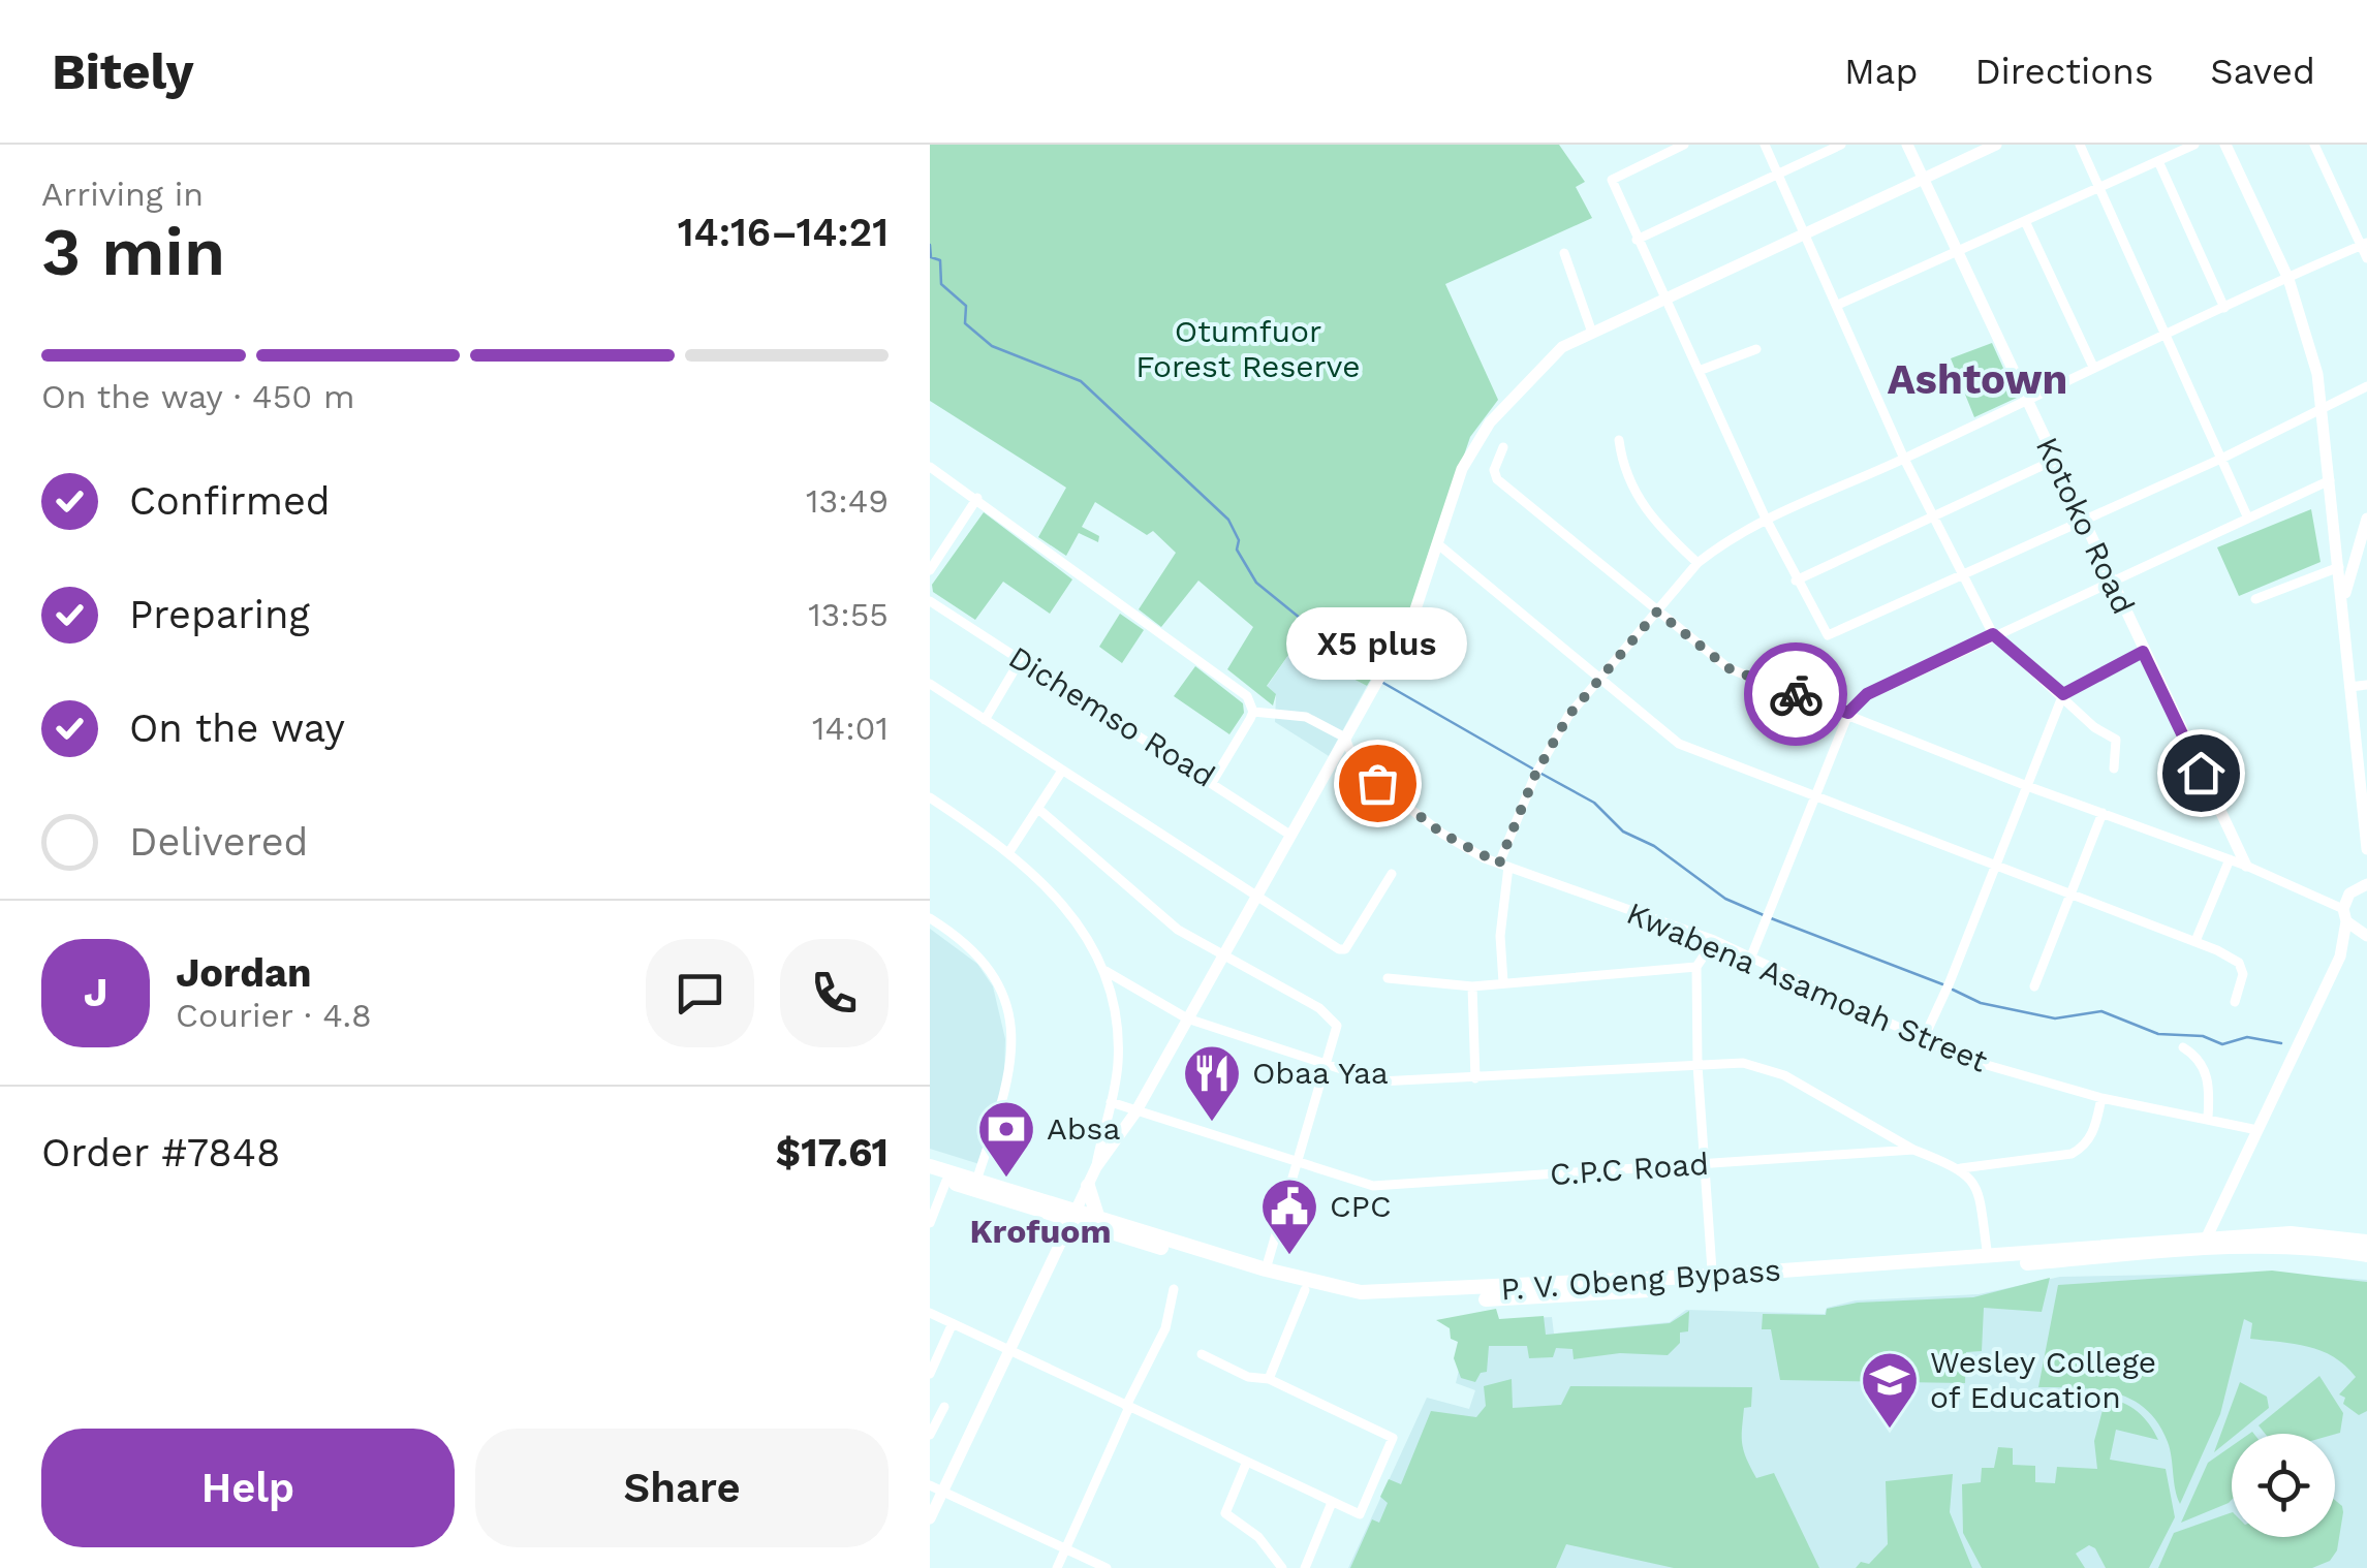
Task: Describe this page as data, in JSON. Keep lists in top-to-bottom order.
{
  "streets": {
    "highway": ["P. V. Obeng Bypass"],
    "street": [
      "Kotoko Road",
      "Dichemso Road",
      "Kwabena Asamoah Street",
      "C.P.C Road"
    ]
  },
  "districts": ["Ashtown", "Krofuom"],
  "parks": ["Otumfuor Forest Reserve"],
  "places": {
    "other": ["X5 plus"],
    "restaurant": ["Obaa Yaa"],
    "bank": ["Absa"],
    "public building": ["CPC"],
    "school or university": ["Wesley College of Education"]
  },
  "page": {
    "header": "Bitely",
    "nav": ["Map", "Directions", "Saved"],
    "heading": ["3 min", "Arriving in", "14:16–14:21"],
    "panel": [
      "Jordan",
      "Courier · 4.8",
      "Order #7848",
      "$17.61"
    ],
    "bar": "On the way · 450 m",
    "list": [
      ["Confirmed", "13:49"],
      ["Preparing", "13:55"],
      ["On the way", "14:01"],
      "Delivered"
    ],
    "bubble": "X5 plus",
    "round": "J",
    "buttons": ["Help", "Share"]
  }
}
